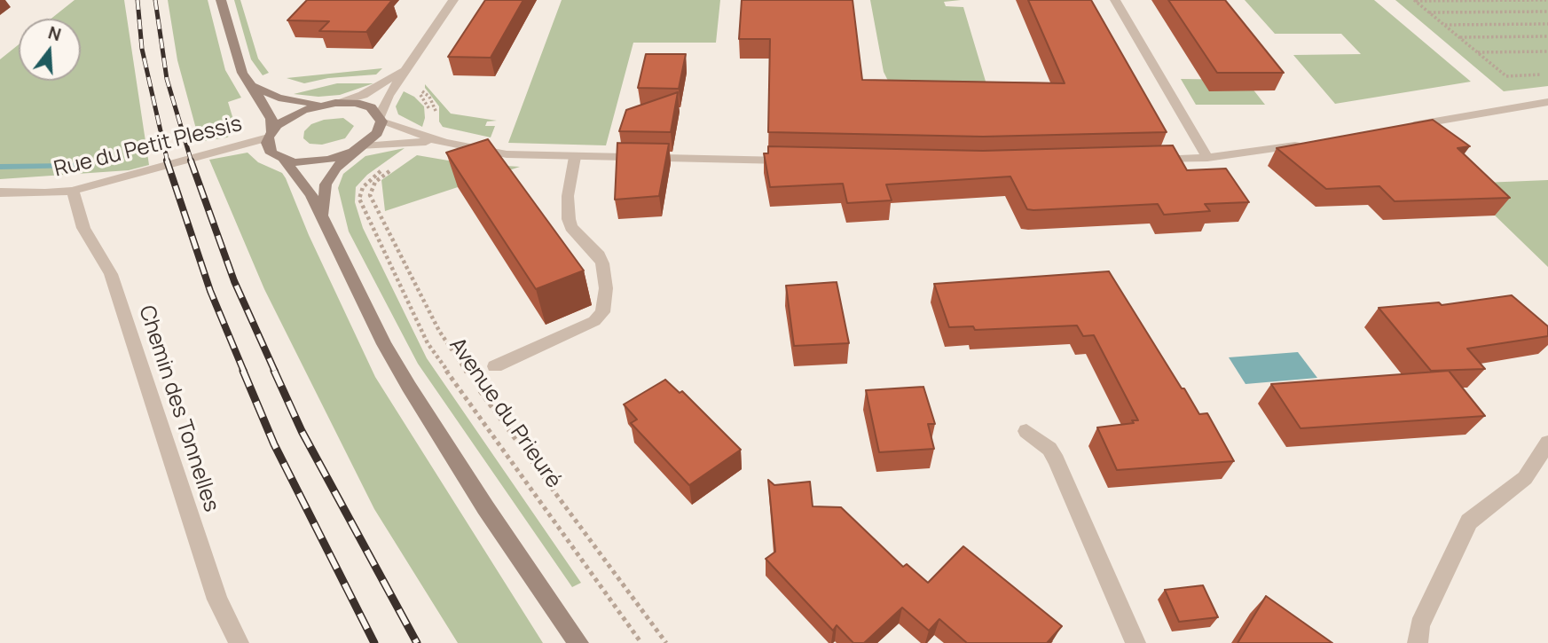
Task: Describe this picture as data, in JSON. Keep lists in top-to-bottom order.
{
  "streets": {
    "street": ["Rue du Petit Plessis", "Chemin des Tonnelles"],
    "path": ["Avenue du Prieuré"]
  },
  "crossings": [
    ["Rue du Petit Plessis", "Chemin des Tonnelles"]
  ],
  "north": "top"
}
